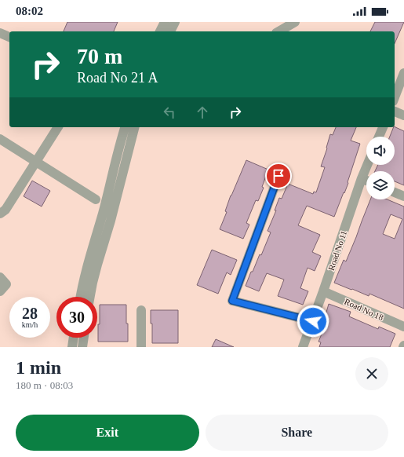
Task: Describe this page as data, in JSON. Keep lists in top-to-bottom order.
{
  "streets": {
    "street": ["Road No 11", "Road No 18"]
  },
  "crossings": [
    ["Road No 11", "Road No 18"]
  ],
  "page": {
    "status": "08:02",
    "turn": ["70 m", "Road No 21 A"],
    "speed": "28 km/h",
    "limit": "30",
    "heading": ["1 min", "180 m · 08:03"],
    "buttons": ["Exit", "Share"]
  }
}
